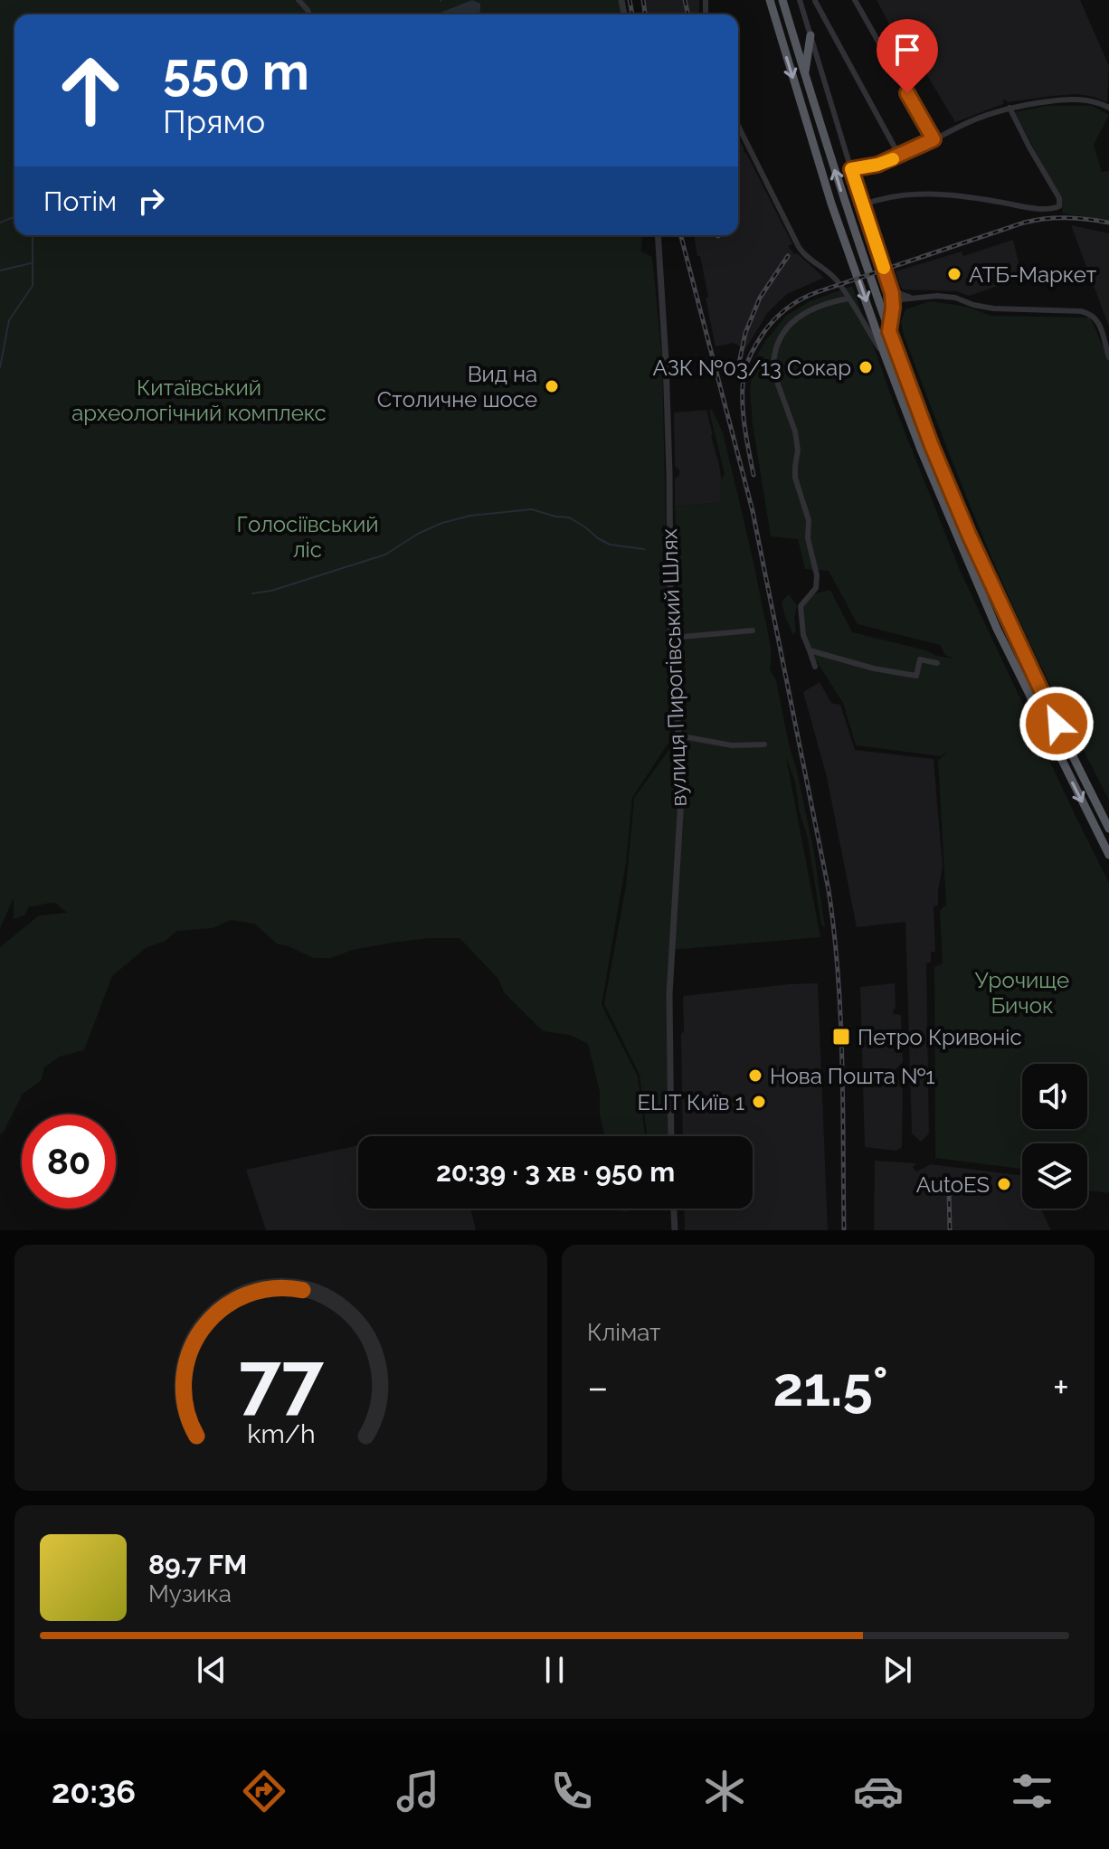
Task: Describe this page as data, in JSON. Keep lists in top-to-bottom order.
{
  "streets": {
    "street": ["вулиця Пирогівський Шлях"]
  },
  "parks": ["Китаївський археологічний комплекс", "Голосіївський ліс", "Урочище Бичок"],
  "places": {
    "other": [
      "АТБ-Маркет",
      "АЗК №03/13 Сокар",
      "Вид на Столичне шосе",
      "Нова Пошта №1",
      "ELIT Київ 1",
      "AutoES"
    ],
    "transit": ["Петро Кривоніс"]
  },
  "page": {
    "turn": ["550 m", "Прямо"],
    "then": "Потім",
    "limit": "80",
    "trip": "20:39 · 3 хв · 950 m",
    "tile": "Клімат",
    "heat": ["−", "21.5°", "+"],
    "song": ["89.7 FM", "Музика"],
    "tabs": "20:36",
    "gauge": ["77", "km/h"]
  }
}
